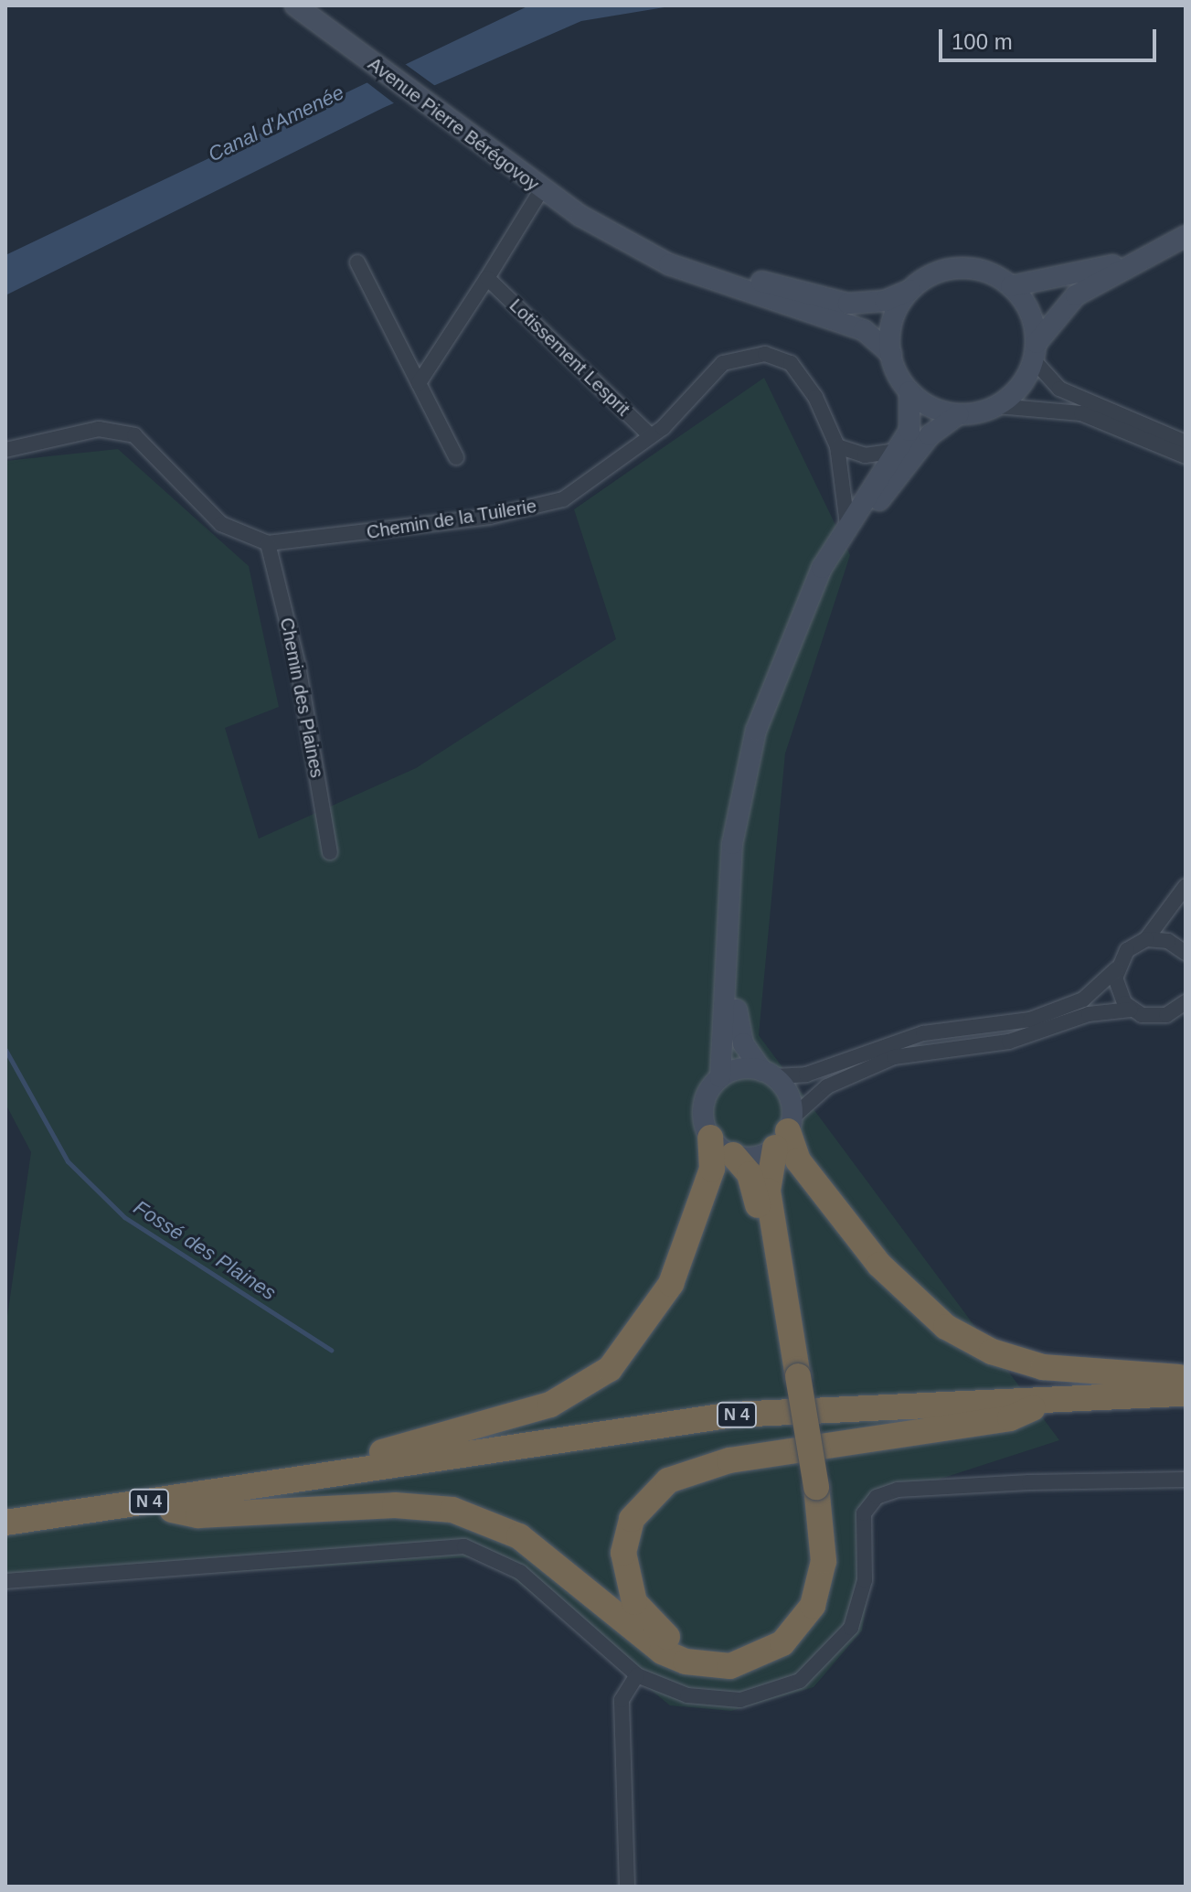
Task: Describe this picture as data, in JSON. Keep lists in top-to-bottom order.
{
  "streets": {
    "highway": ["N 4"],
    "main road": ["Avenue Pierre Bérégovoy"],
    "street": ["Lotissement Lesprit", "Chemin de la Tuilerie", "Chemin des Plaines"]
  },
  "crossings": [
    ["Lotissement Lesprit", "Chemin de la Tuilerie"],
    ["Chemin de la Tuilerie", "Chemin des Plaines"]
  ],
  "water": ["Canal d'Amenée", "Fossé des Plaines"],
  "scale_bar": "100 m"
}
